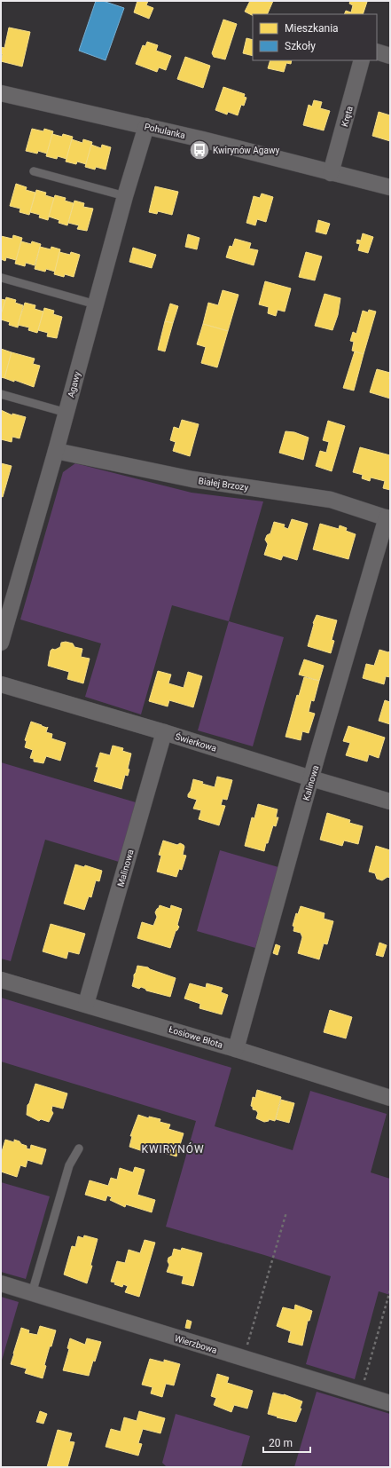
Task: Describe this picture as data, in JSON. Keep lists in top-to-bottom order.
{
  "streets": {
    "street": [
      "Kręta",
      "Pohulanka",
      "Agawy",
      "Białej Brzozy",
      "Świerkowa",
      "Kalinowa",
      "Malinowa",
      "Łosiowe Błota",
      "Wierzbowa"
    ]
  },
  "crossings": [
    ["Kręta", "Pohulanka"],
    ["Pohulanka", "Agawy"],
    ["Agawy", "Białej Brzozy"],
    ["Białej Brzozy", "Kalinowa"],
    ["Świerkowa", "Kalinowa"],
    ["Świerkowa", "Malinowa"],
    ["Kalinowa", "Łosiowe Błota"],
    ["Malinowa", "Łosiowe Błota"]
  ],
  "districts": ["KWIRYNÓW"],
  "places": {
    "bus stop": ["Kwirynów Agawy"]
  },
  "legend": ["Mieszkania", "Szkoły"],
  "scale_bar": "20 m"
}
